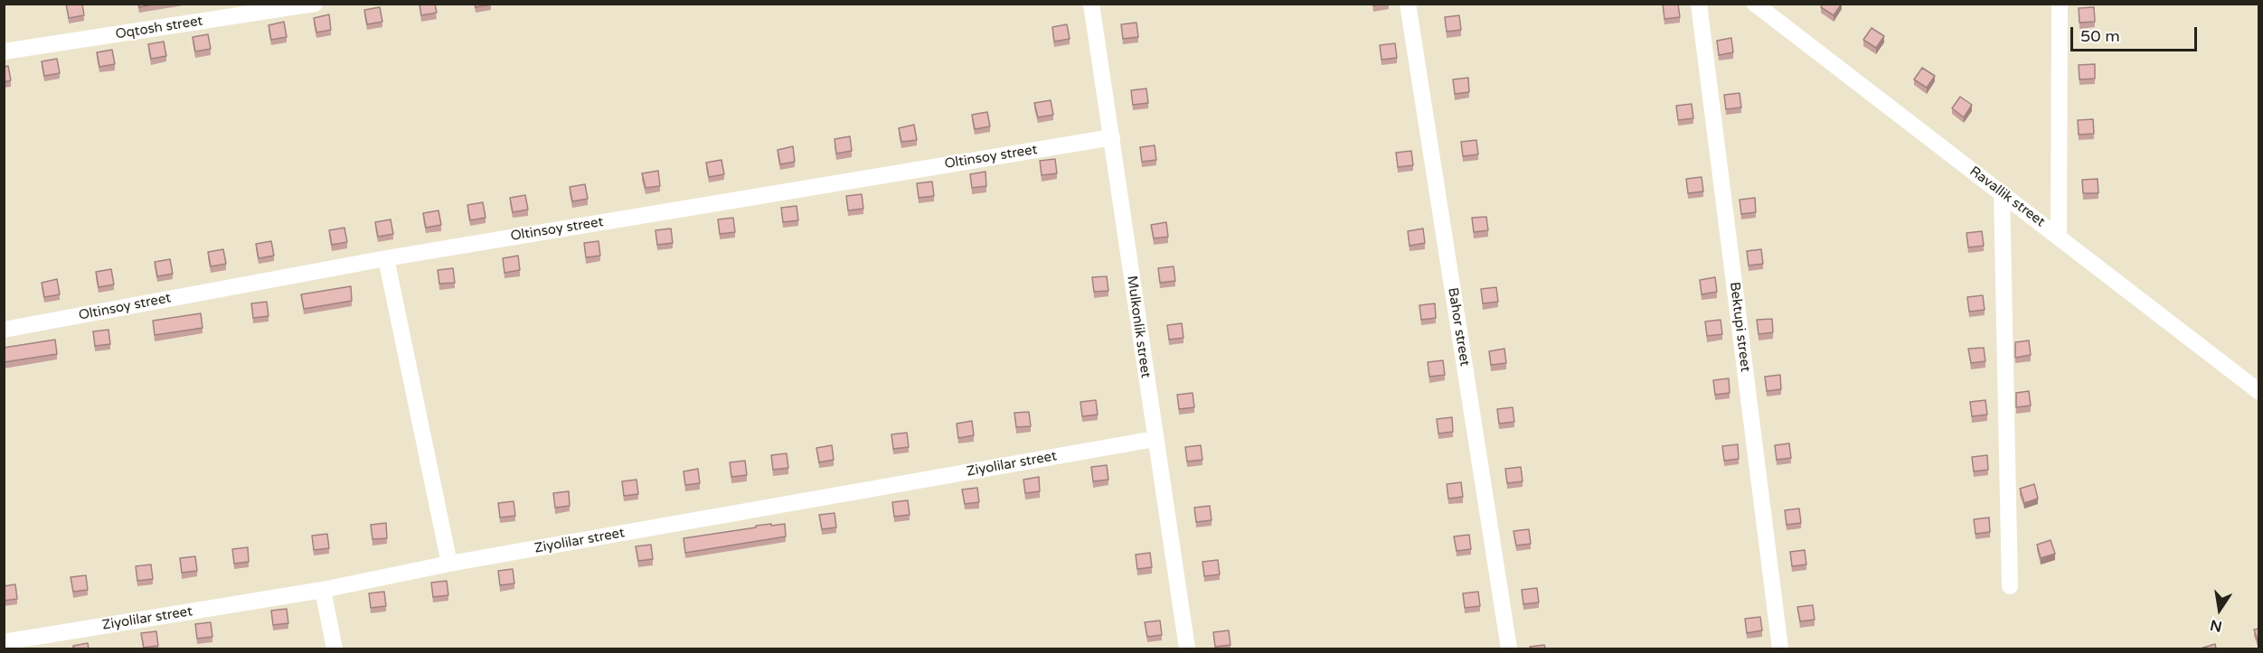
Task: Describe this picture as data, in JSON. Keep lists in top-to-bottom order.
{
  "streets": {
    "street": [
      "Oqtosh street",
      "Oltinsoy street",
      "Ravallik street",
      "Mulkonlik street",
      "Bahor street",
      "Bektupi street",
      "Ziyolilar street"
    ]
  },
  "crossings": [
    ["Oltinsoy street", "Mulkonlik street"],
    ["Mulkonlik street", "Ziyolilar street"]
  ],
  "scale_bar": "50 m",
  "north": "bottom"
}
